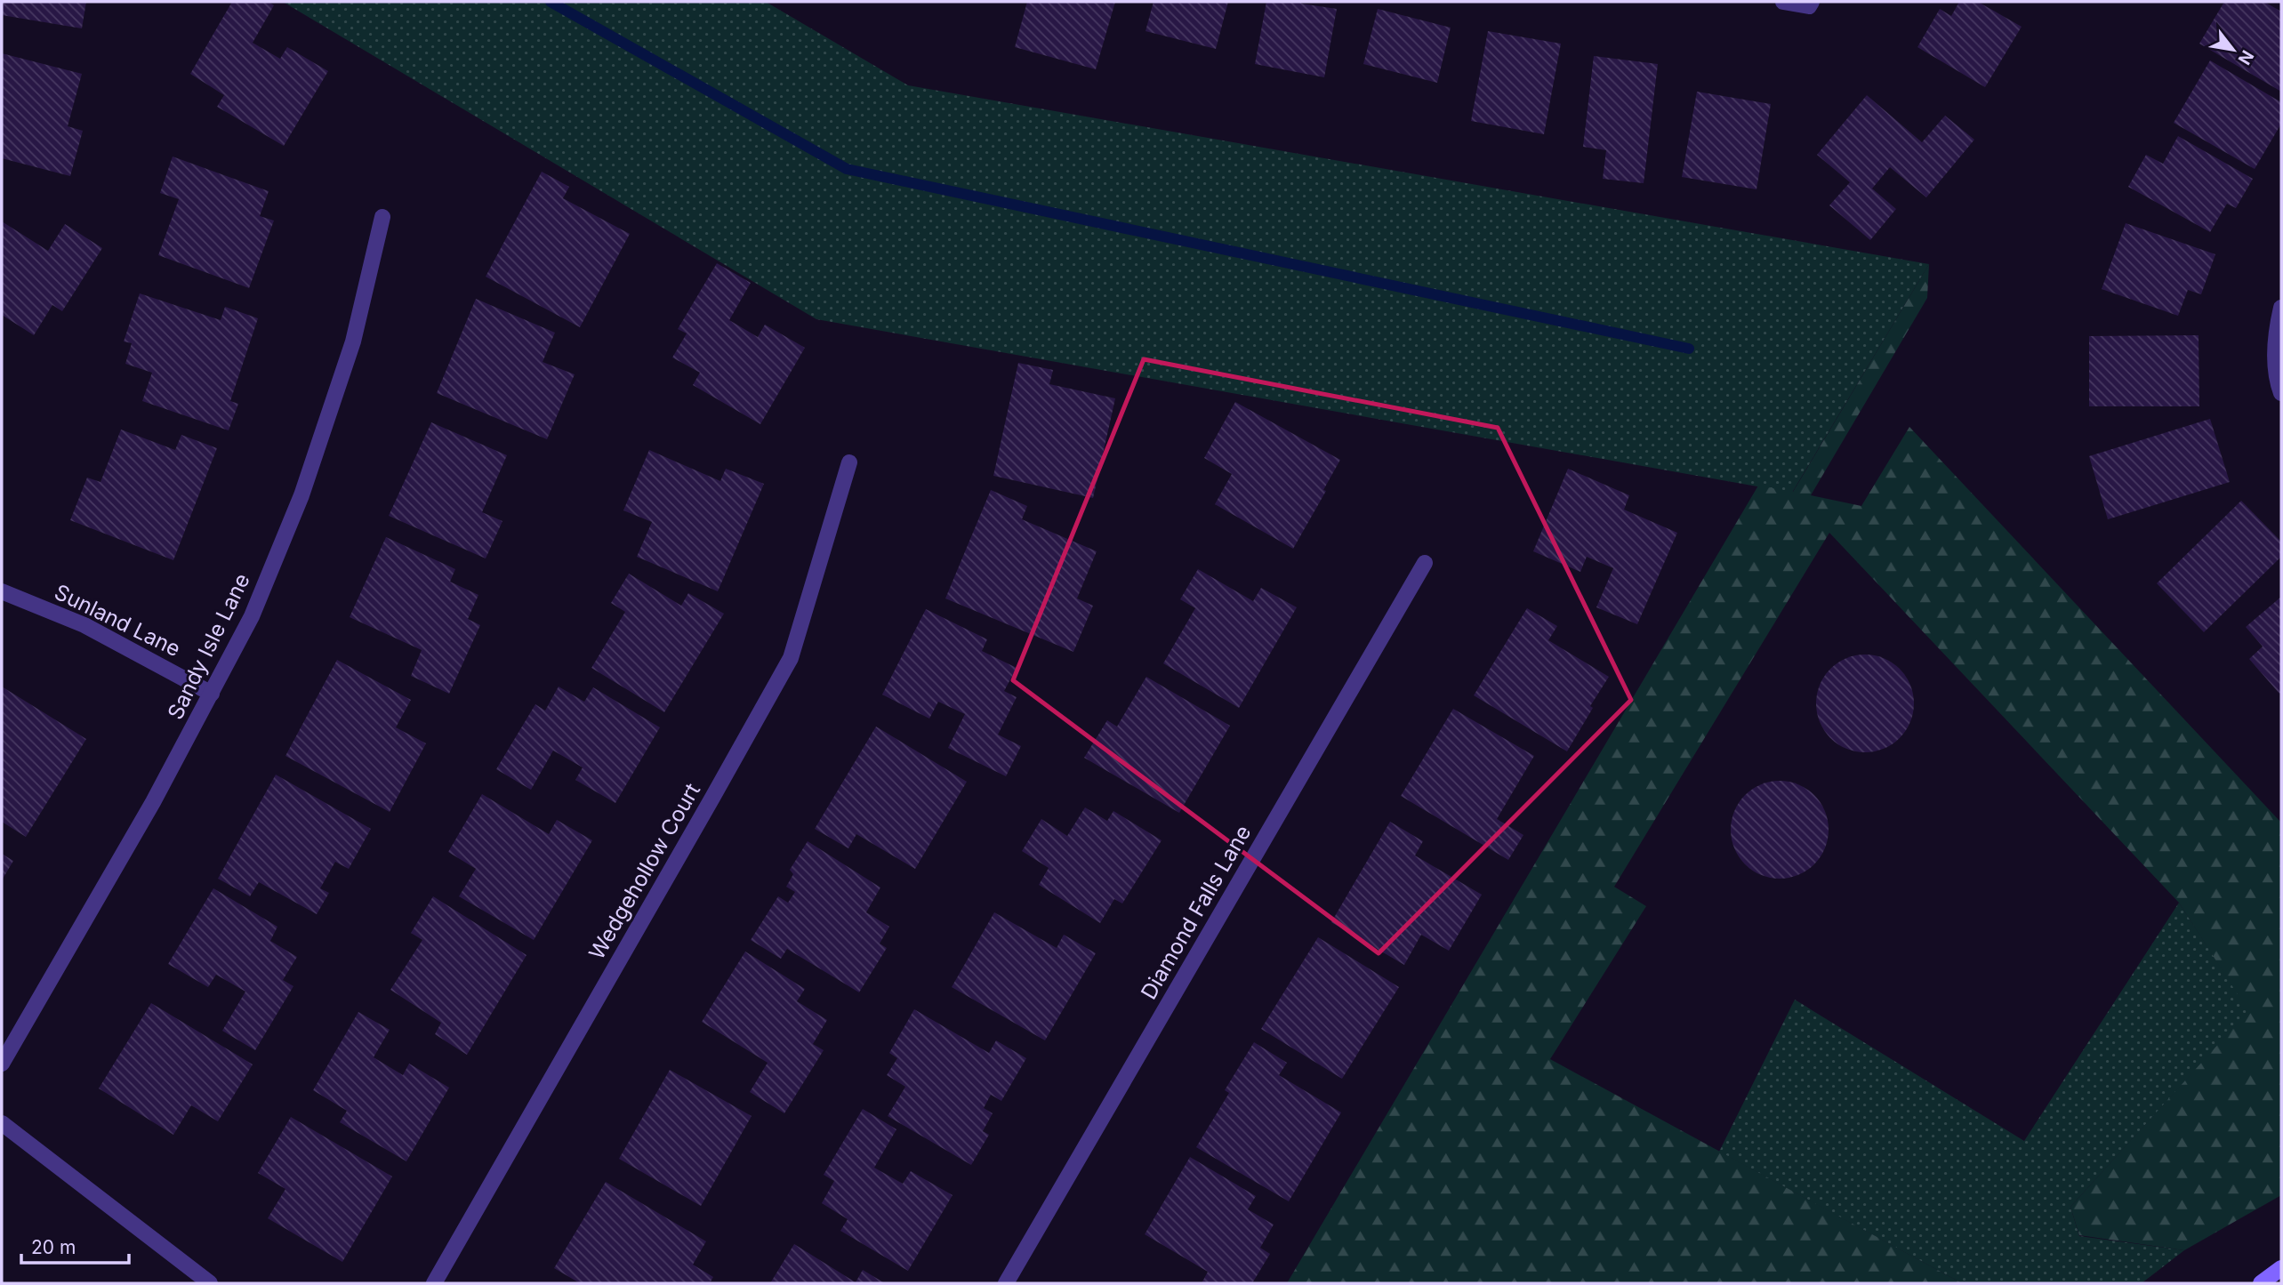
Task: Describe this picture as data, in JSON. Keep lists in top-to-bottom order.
{
  "streets": {
    "street": [
      "Sunland Lane",
      "Sandy Isle Lane",
      "Wedgehollow Court",
      "Diamond Falls Lane"
    ]
  },
  "crossings": [
    ["Sunland Lane", "Sandy Isle Lane"]
  ],
  "scale_bar": "20 m",
  "north": "bottom right"
}
